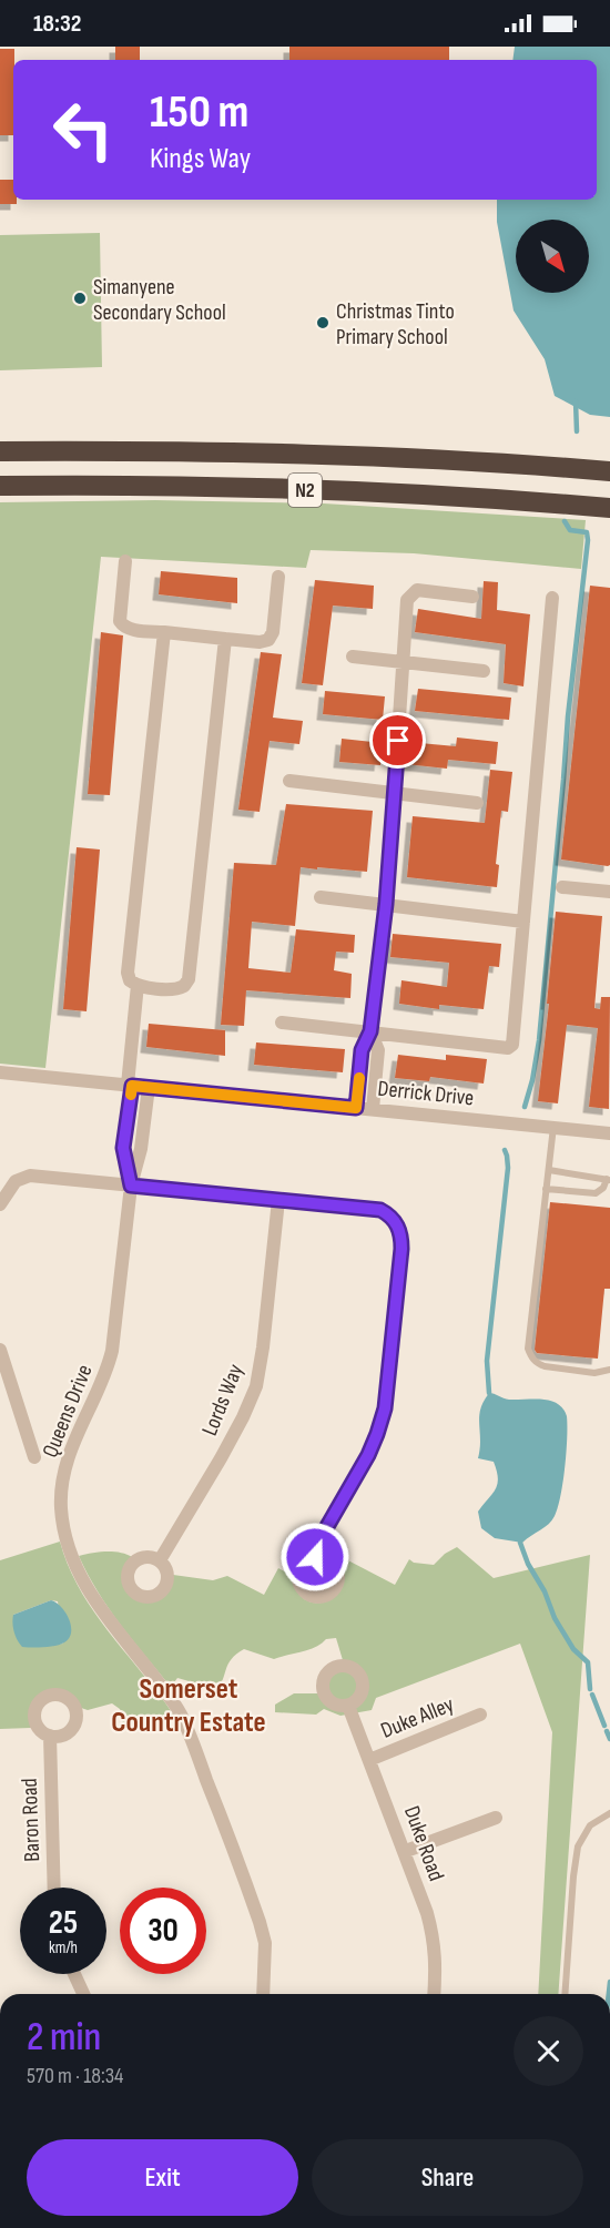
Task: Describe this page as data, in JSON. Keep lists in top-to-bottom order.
{
  "streets": {
    "highway": ["N2"],
    "street": [
      "Derrick Drive",
      "Lords Way",
      "Queens Drive",
      "Duke Alley",
      "Baron Road",
      "Duke Road"
    ]
  },
  "crossings": [
    ["Derrick Drive", "Queens Drive"],
    ["Duke Alley", "Duke Road"]
  ],
  "districts": ["Somerset Country Estate"],
  "places": ["Simanyene Secondary School", "Christmas Tinto Primary School"],
  "north": "bottom right",
  "page": {
    "status": "18:32",
    "turn": ["150 m", "Kings Way"],
    "speed": "25 km/h",
    "limit": "30",
    "heading": ["2 min", "570 m · 18:34"],
    "buttons": ["Exit", "Share"]
  }
}
